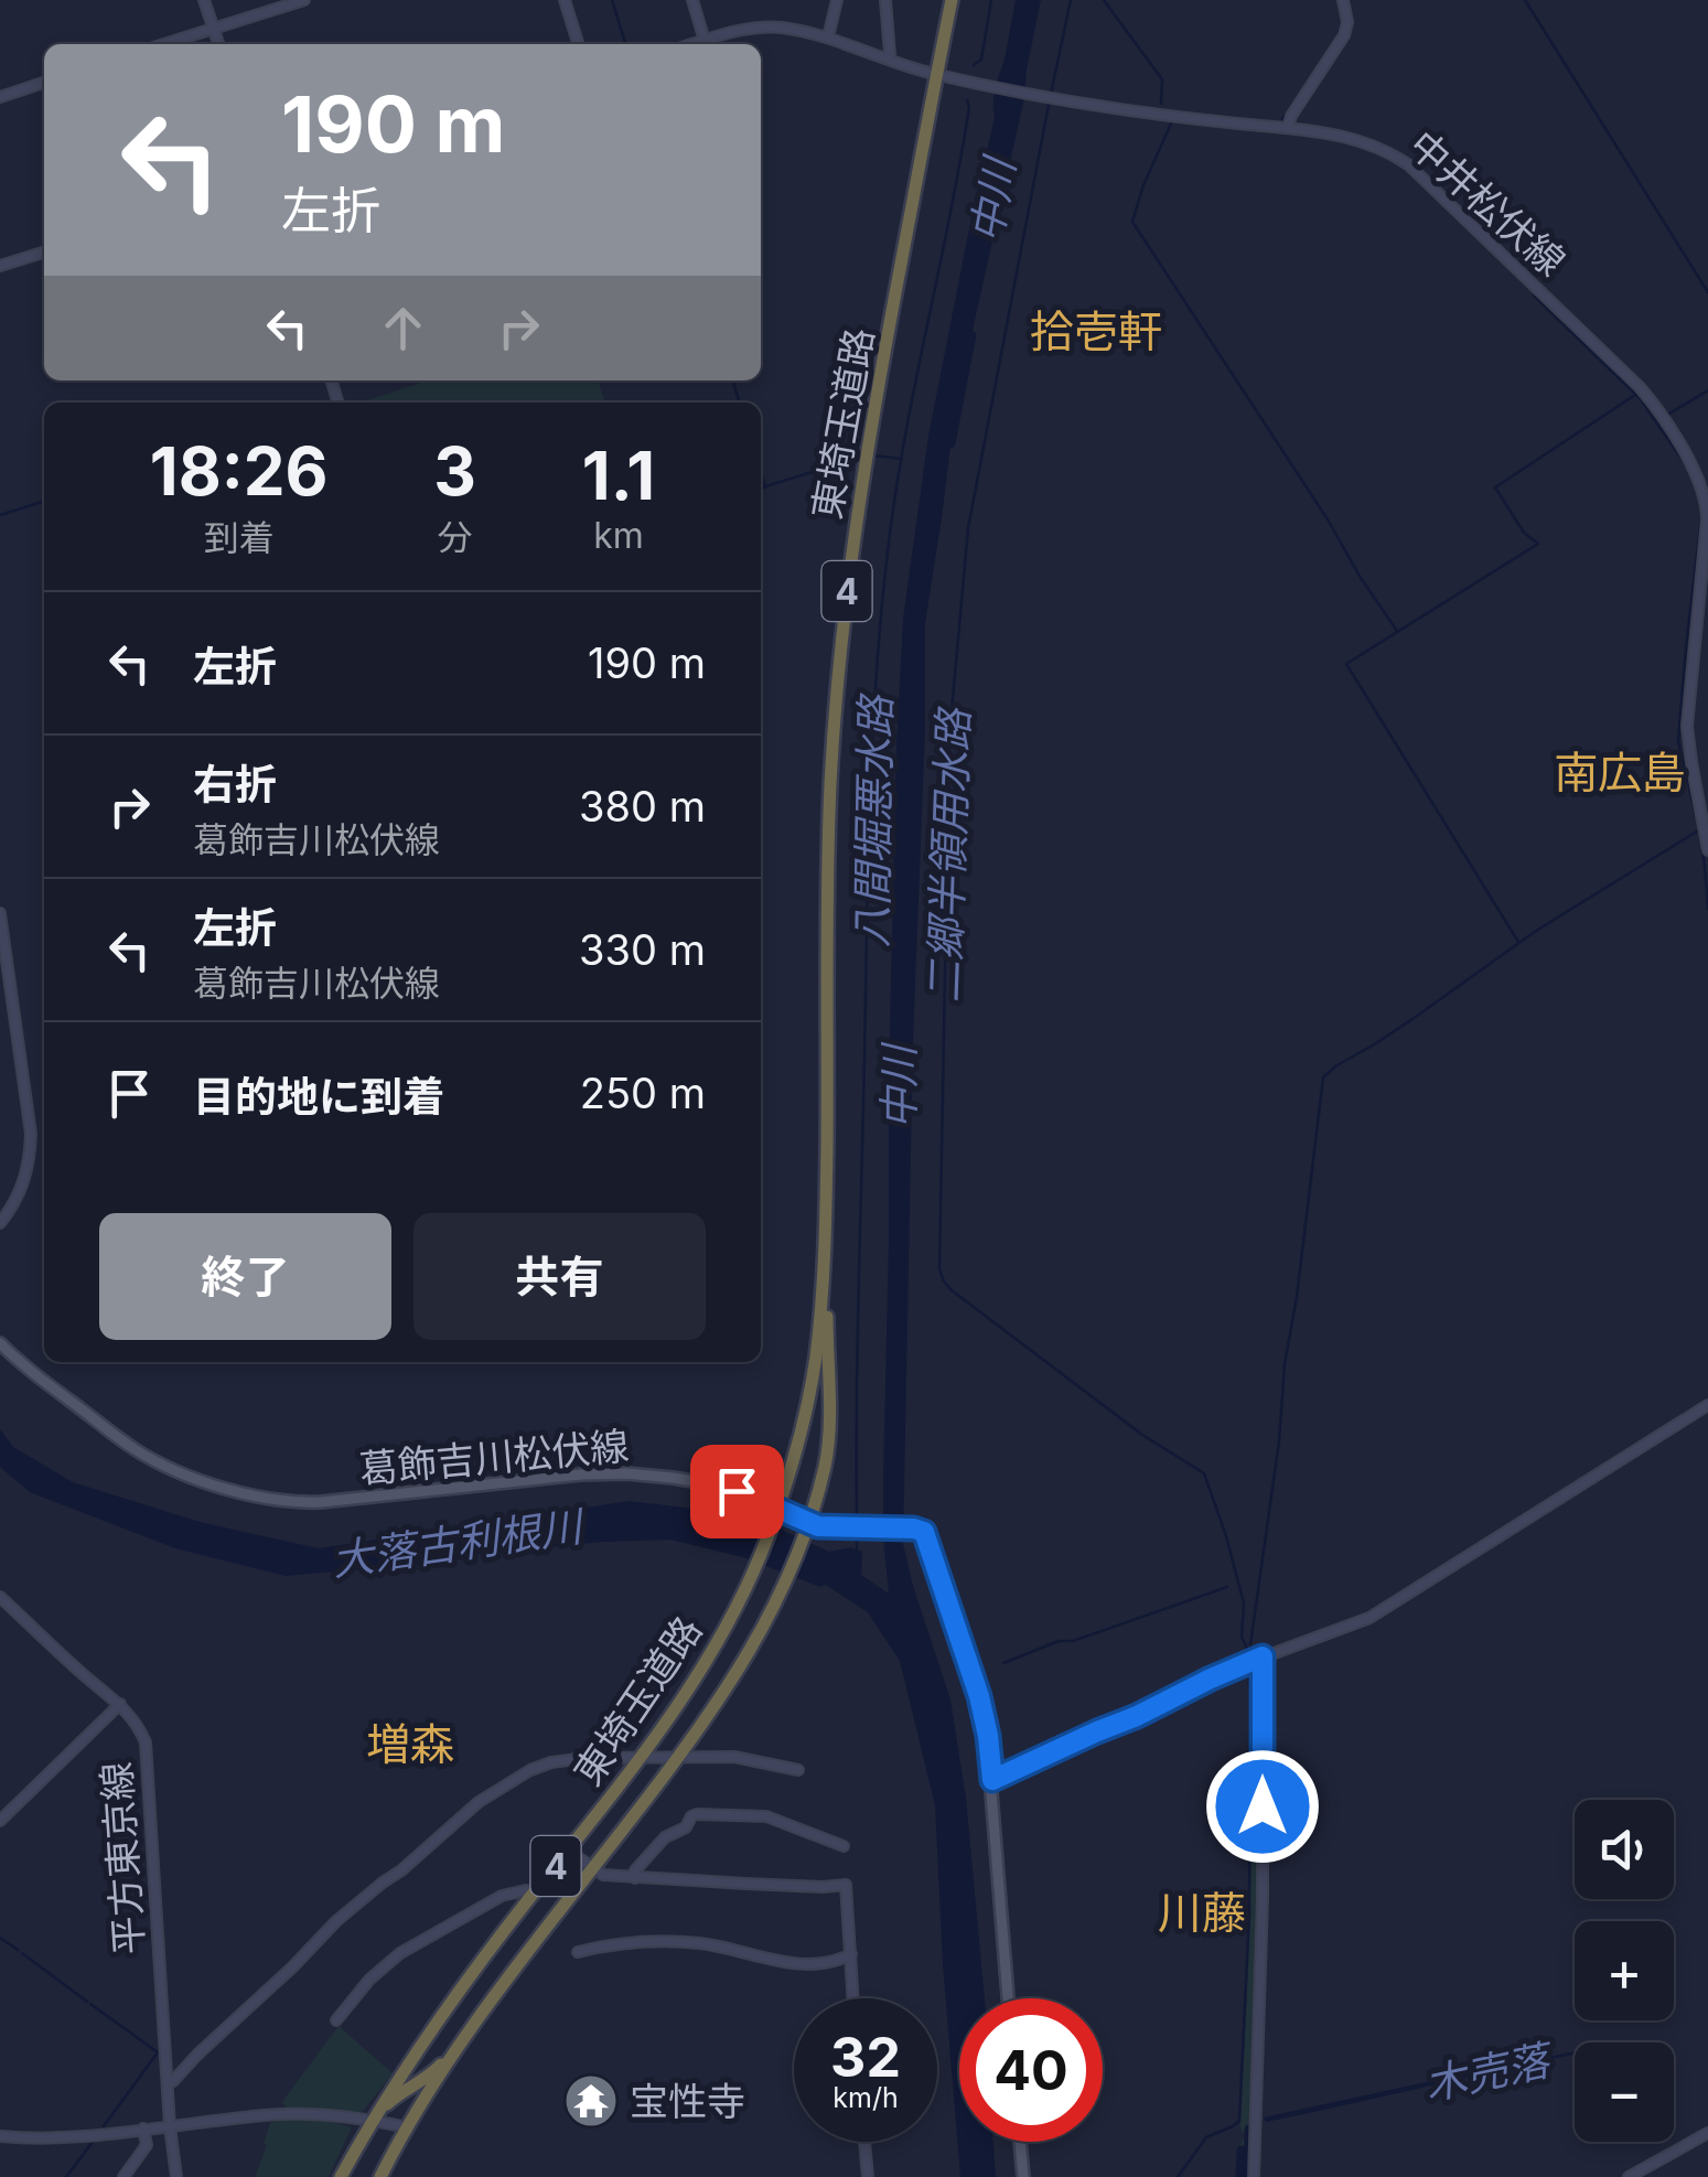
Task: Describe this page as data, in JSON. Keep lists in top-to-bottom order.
{
  "streets": {
    "highway": ["東埼玉道路", "4"],
    "main road": ["葛飾吉川松伏線"],
    "street": ["中井松伏線", "平方東京線"]
  },
  "crossings": [
    ["中井松伏線", "東埼玉道路"],
    ["東埼玉道路", "葛飾吉川松伏線"]
  ],
  "districts": [
    "拾壱軒",
    "南広島",
    "増森",
    "川藤"
  ],
  "water": [
    "中川",
    "八間堀悪水路",
    "二郷半領用水路",
    "大落古利根川",
    "木売落"
  ],
  "places": {
    "temple": ["宝性寺"]
  },
  "page": {
    "turn": ["190 m", "左折"],
    "eta": [
      "18:26",
      "到着",
      "3",
      "分",
      "1.1",
      "km"
    ],
    "list": [
      {
        "name": "左折",
        "value": "190 m"
      },
      {
        "name": "右折",
        "note": "葛飾吉川松伏線",
        "value": "380 m"
      },
      {
        "name": "左折",
        "note": "葛飾吉川松伏線",
        "value": "330 m"
      },
      {
        "name": "目的地に到着",
        "value": "250 m"
      }
    ],
    "buttons": ["終了", "共有"],
    "map_buttons": ["+", "−"],
    "speed": "32 km/h",
    "limit": "40"
  }
}
